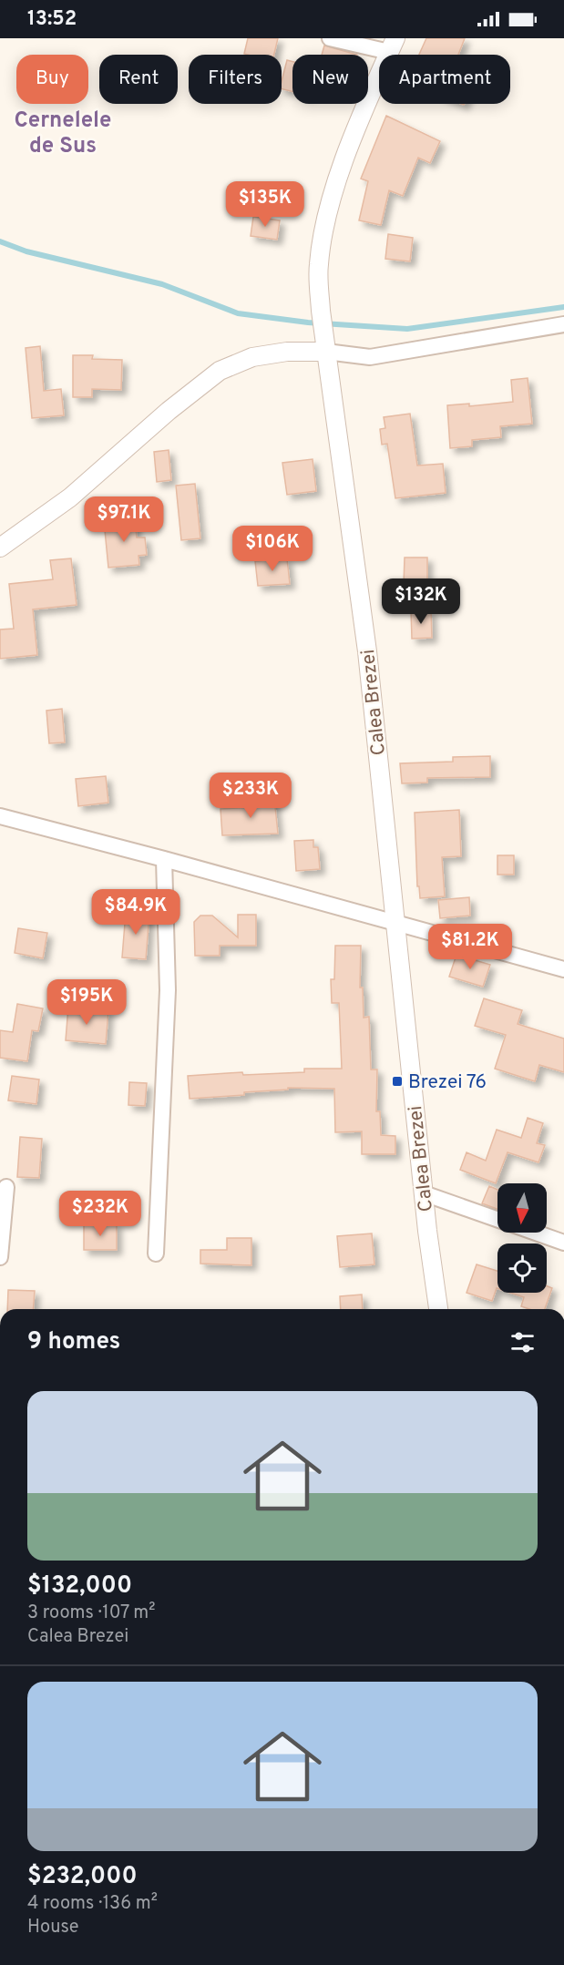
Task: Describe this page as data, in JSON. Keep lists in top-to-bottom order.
{
  "streets": {
    "street": ["Calea Brezei"]
  },
  "districts": ["Cernelele de Sus"],
  "places": {
    "transit": ["Brezei 76"]
  },
  "north": "bottom",
  "page": {
    "status": "13:52",
    "chip": [
      "Buy",
      "Rent",
      "Filters",
      "New",
      "Apartment"
    ],
    "price": [
      "$135K",
      "$97.1K",
      "$106K",
      "$132K",
      "$233K",
      "$84.9K",
      "$81.2K",
      "$195K",
      "$232K"
    ],
    "heading": "9 homes",
    "list": [
      {
        "name": "$132,000",
        "note": "3 rooms · 107 m² · Calea Brezei"
      },
      {
        "name": "$232,000",
        "note": "4 rooms · 136 m² · House"
      }
    ]
  }
}
